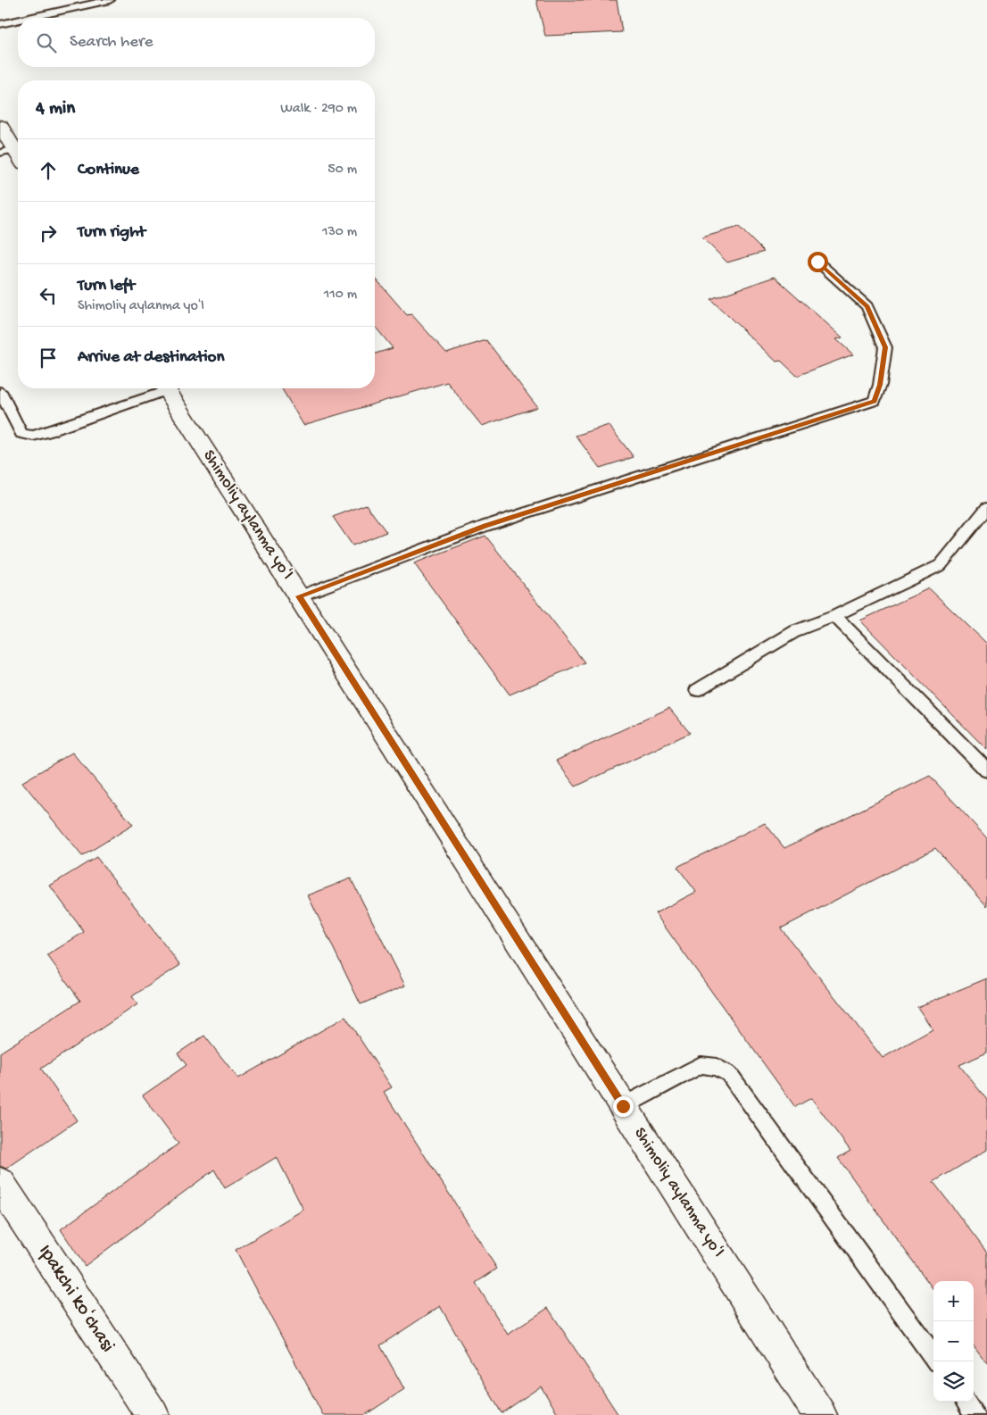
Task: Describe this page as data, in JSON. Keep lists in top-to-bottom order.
{
  "streets": {
    "main road": ["Shimoliy aylanma yoʻl", "Ipakchi koʻchasi"]
  },
  "page": {
    "search": "Search here",
    "heading": ["4 min", "Walk · 290 m"],
    "list": [
      ["Continue", "50 m"],
      ["Turn right", "130 m"],
      ["Turn left", "Shimoliy aylanma yoʻl", "110 m"],
      "Arrive at destination"
    ],
    "map_buttons": ["+", "−"]
  }
}
